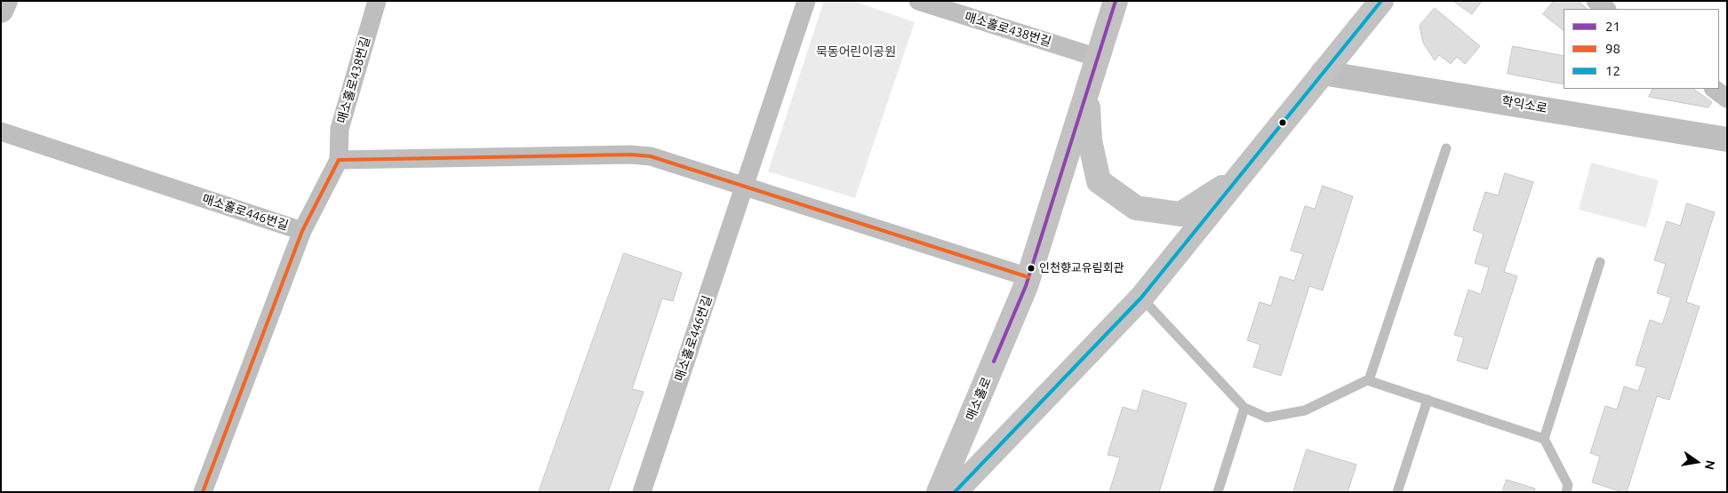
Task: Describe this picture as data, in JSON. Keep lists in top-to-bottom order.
{
  "streets": {
    "main road": ["학익소로", "매소홀로"],
    "street": ["매소홀로438번길", "매소홀로446번길"]
  },
  "crossings": [
    ["매소홀로438번길", "매소홀로446번길"],
    ["매소홀로438번길", "매소홀로"]
  ],
  "parks": ["묵동어린이공원"],
  "places": ["인천향교유림회관"],
  "lines": ["transit line 21", "transit line 12", "transit line 98"],
  "legend": ["21", "98", "12"],
  "north": "right"
}
